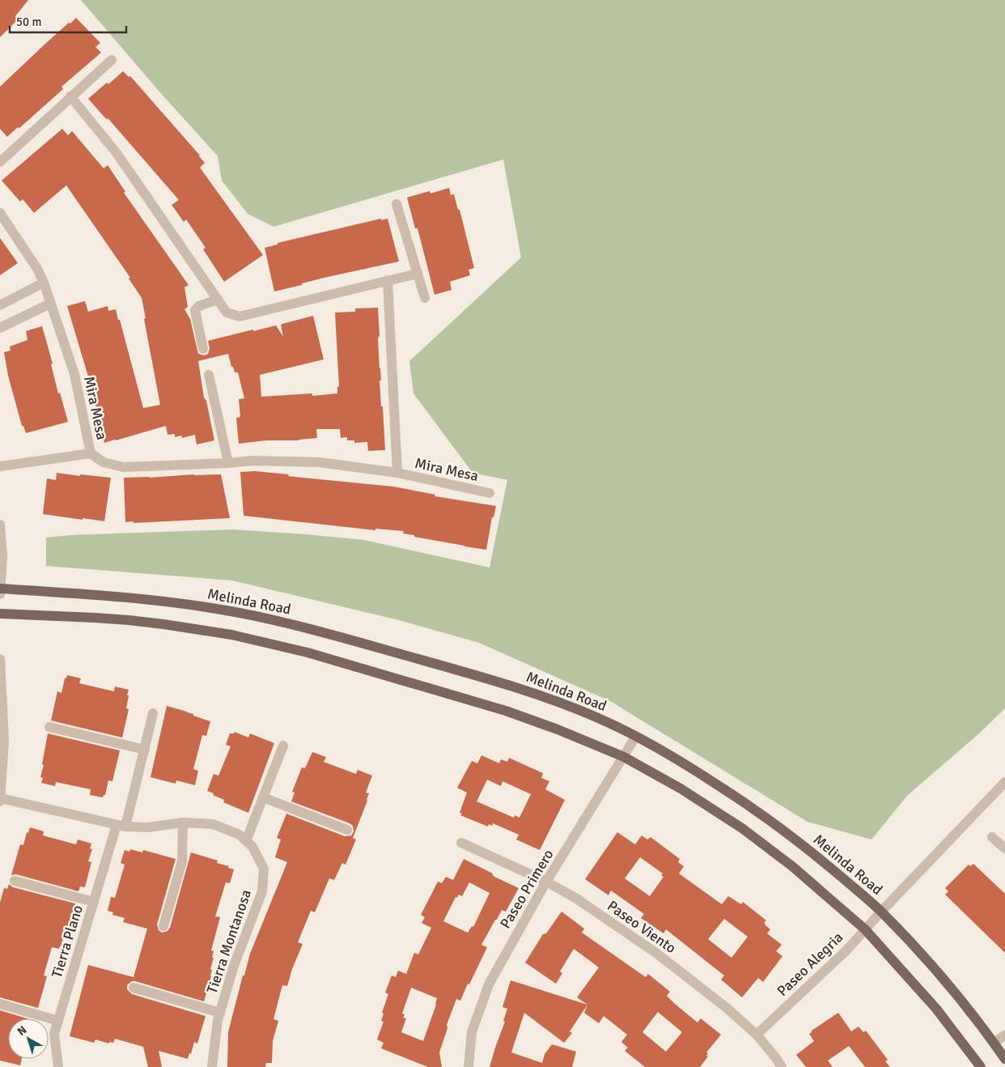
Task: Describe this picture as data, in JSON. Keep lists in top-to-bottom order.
{
  "streets": {
    "main road": ["Melinda Road"],
    "street": [
      "Mira Mesa",
      "Paseo Primero",
      "Paseo Viento",
      "Tierra Plano",
      "Tierra Montanosa",
      "Paseo Alegria"
    ]
  },
  "crossings": [
    ["Melinda Road", "Paseo Primero"],
    ["Melinda Road", "Paseo Alegria"],
    ["Paseo Primero", "Paseo Viento"],
    ["Paseo Viento", "Paseo Alegria"],
    ["Tierra Plano", "Tierra Montanosa"]
  ],
  "scale_bar": "50 m",
  "north": "top left"
}
